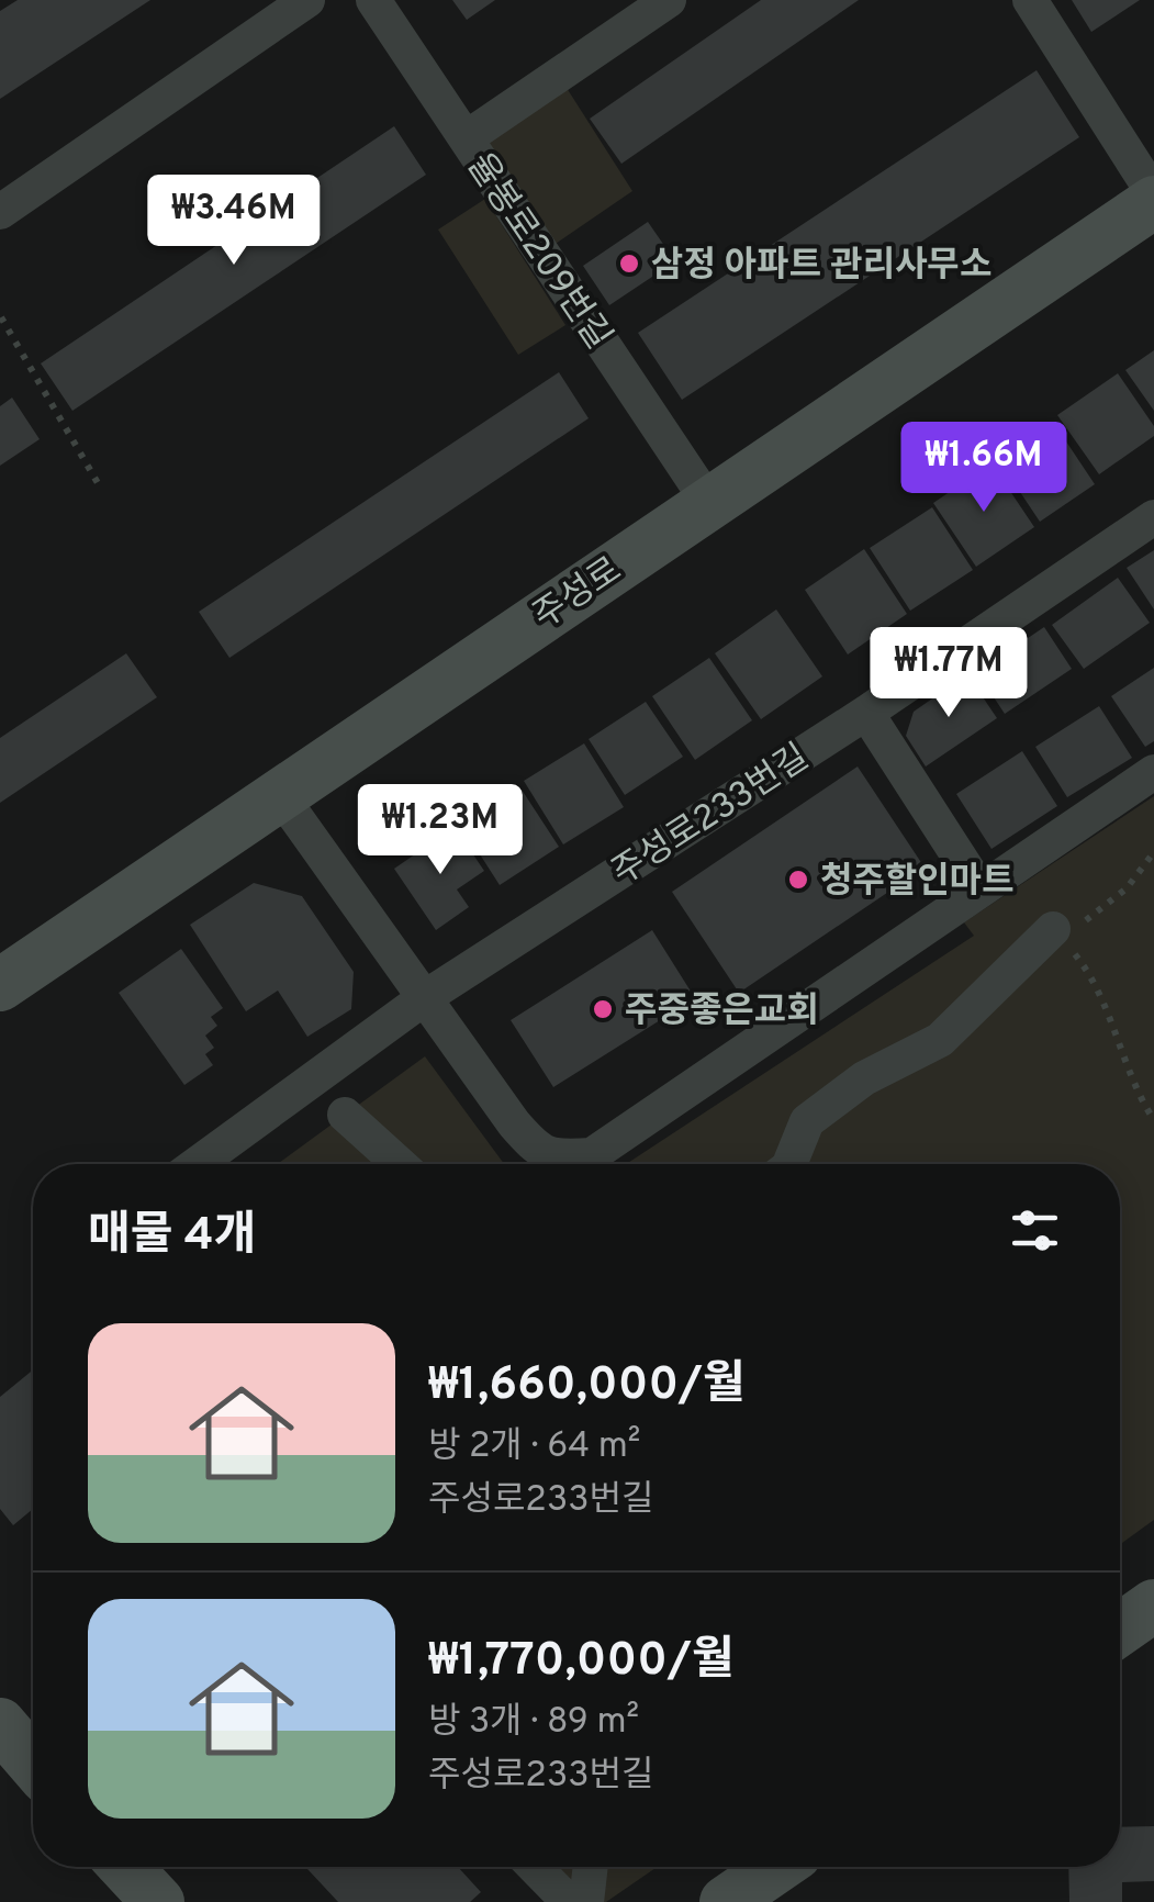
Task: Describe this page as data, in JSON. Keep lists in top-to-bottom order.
{
  "streets": {
    "street": ["율봉로209번길", "주성로", "주성로233번길"]
  },
  "crossings": [
    ["율봉로209번길", "주성로"]
  ],
  "places": ["삼정 아파트 관리사무소", "청주할인마트", "주중좋은교회"],
  "page": {
    "price": [
      "₩3.46M",
      "₩1.66M",
      "₩1.77M",
      "₩1.23M"
    ],
    "heading": "매물 4개",
    "list": [
      {
        "name": "₩1,660,000/월",
        "note": "방 2개 · 64 m² · 주성로233번길"
      },
      {
        "name": "₩1,770,000/월",
        "note": "방 3개 · 89 m² · 주성로233번길"
      }
    ]
  }
}
